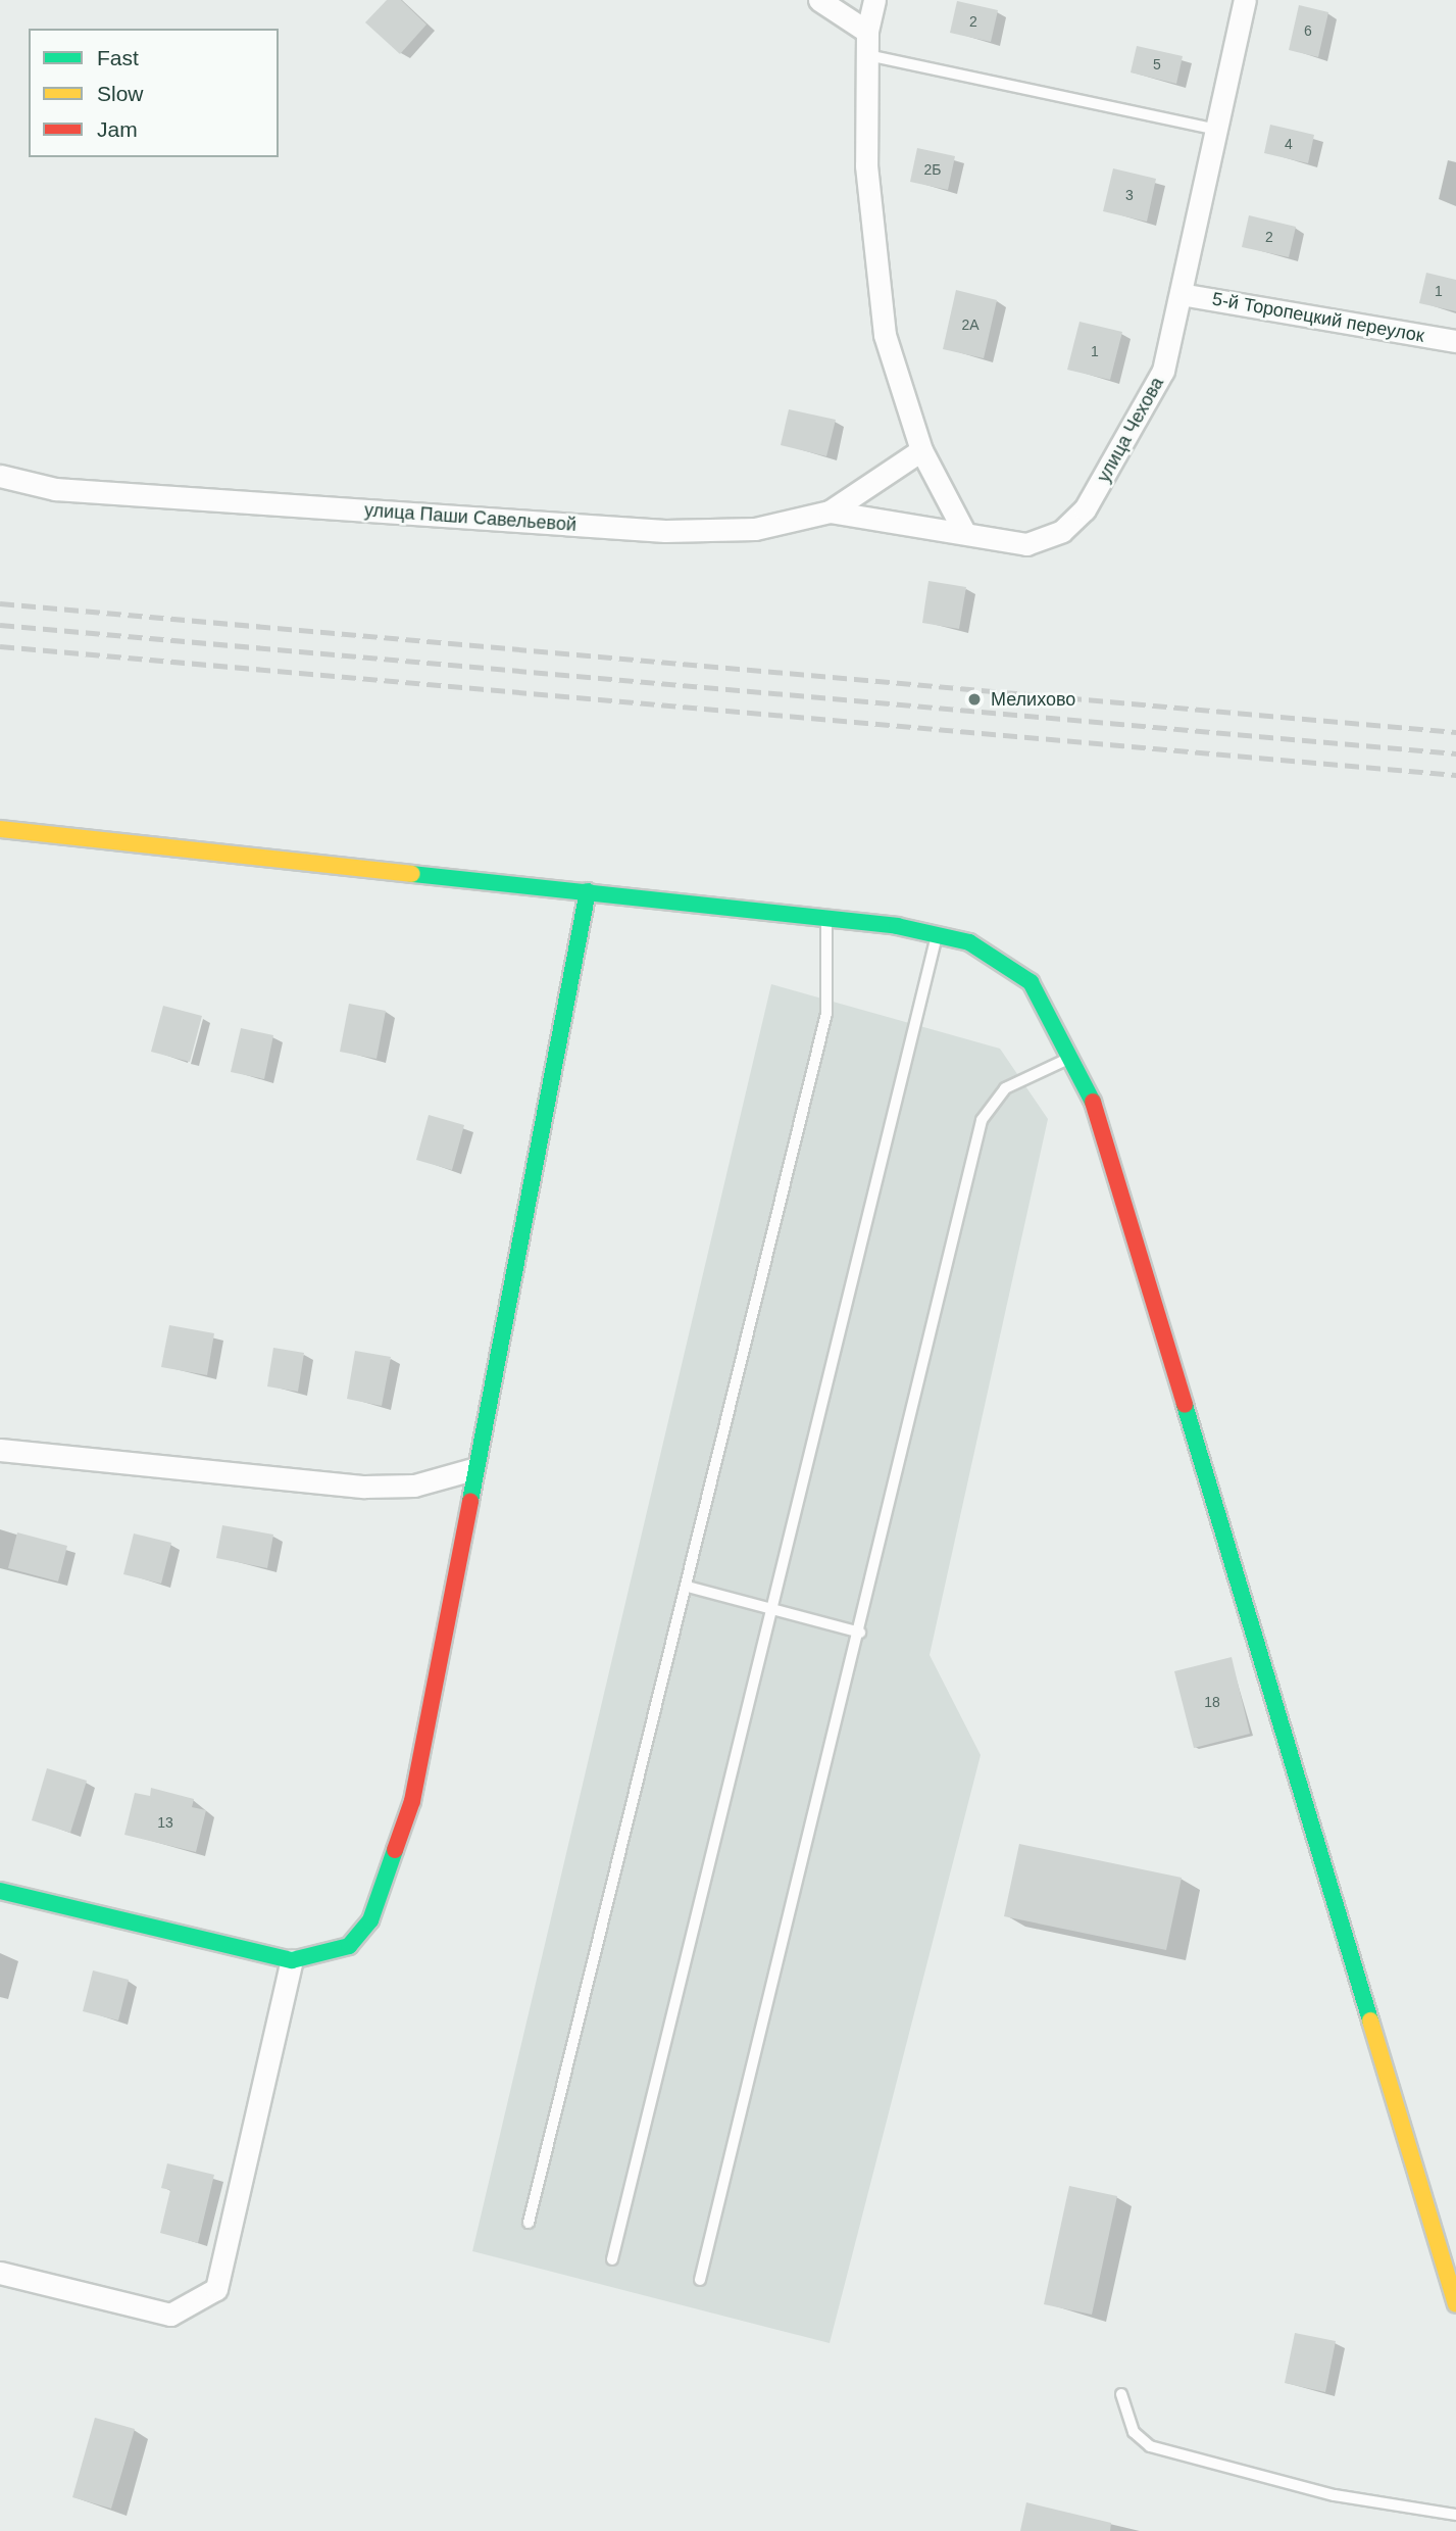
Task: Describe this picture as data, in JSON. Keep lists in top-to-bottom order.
{
  "streets": {
    "street": ["5-й Торопецкий переулок", "улица Чехова", "улица Паши Савельевой"]
  },
  "crossings": [
    ["5-й Торопецкий переулок", "улица Чехова"],
    ["улица Чехова", "улица Паши Савельевой"]
  ],
  "places": ["Мелихово"],
  "house_numbers": [
    "2",
    "6",
    "5",
    "4",
    "2Б",
    "3",
    "2",
    "1",
    "2А",
    "1",
    "18",
    "13"
  ],
  "legend": ["Fast", "Slow", "Jam"]
}
